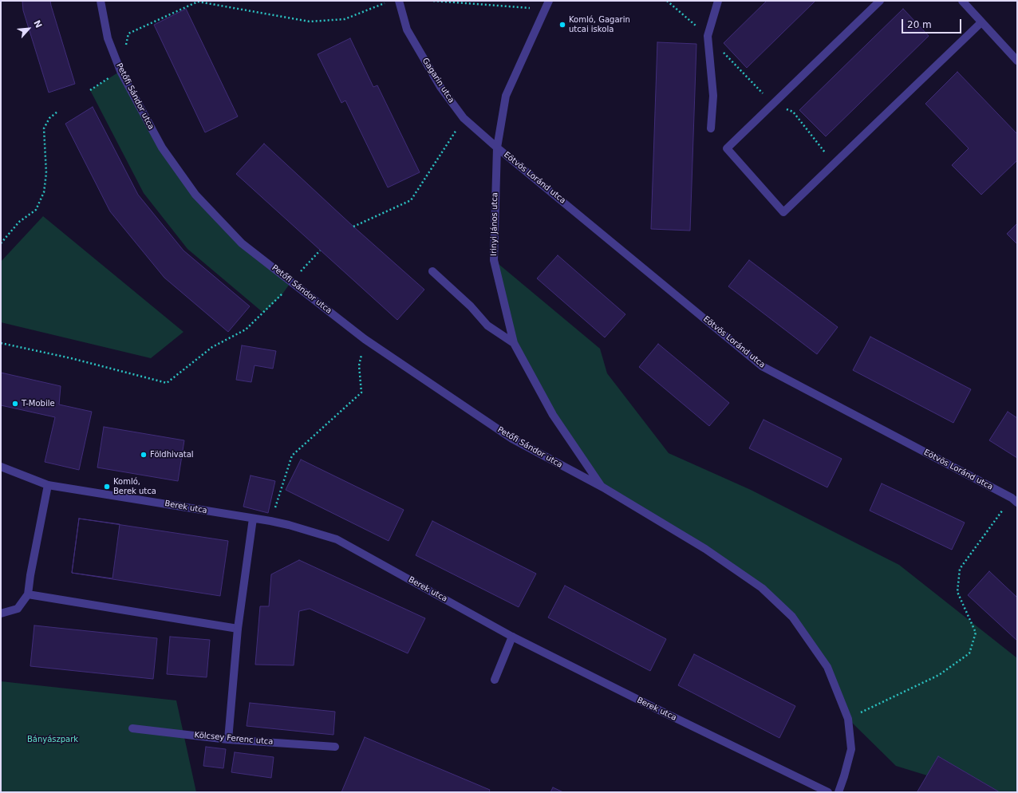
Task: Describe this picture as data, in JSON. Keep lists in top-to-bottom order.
{
  "streets": {
    "street": [
      "Gagarin utca",
      "Petőfi Sándor utca",
      "Eötvös Loránd utca",
      "Irinyi János utca",
      "Berek utca",
      "Kölcsey Ferenc utca"
    ]
  },
  "crossings": [
    ["Gagarin utca", "Eötvös Loránd utca"],
    ["Gagarin utca", "Irinyi János utca"],
    ["Petőfi Sándor utca", "Irinyi János utca"],
    ["Eötvös Loránd utca", "Irinyi János utca"]
  ],
  "parks": ["Bányászpark"],
  "places": [
    "Komló, Gagarin utcai iskola",
    "T-Mobile",
    "Földhivatal",
    "Komló, Berek utca"
  ],
  "scale_bar": "20 m",
  "north": "top right"
}
